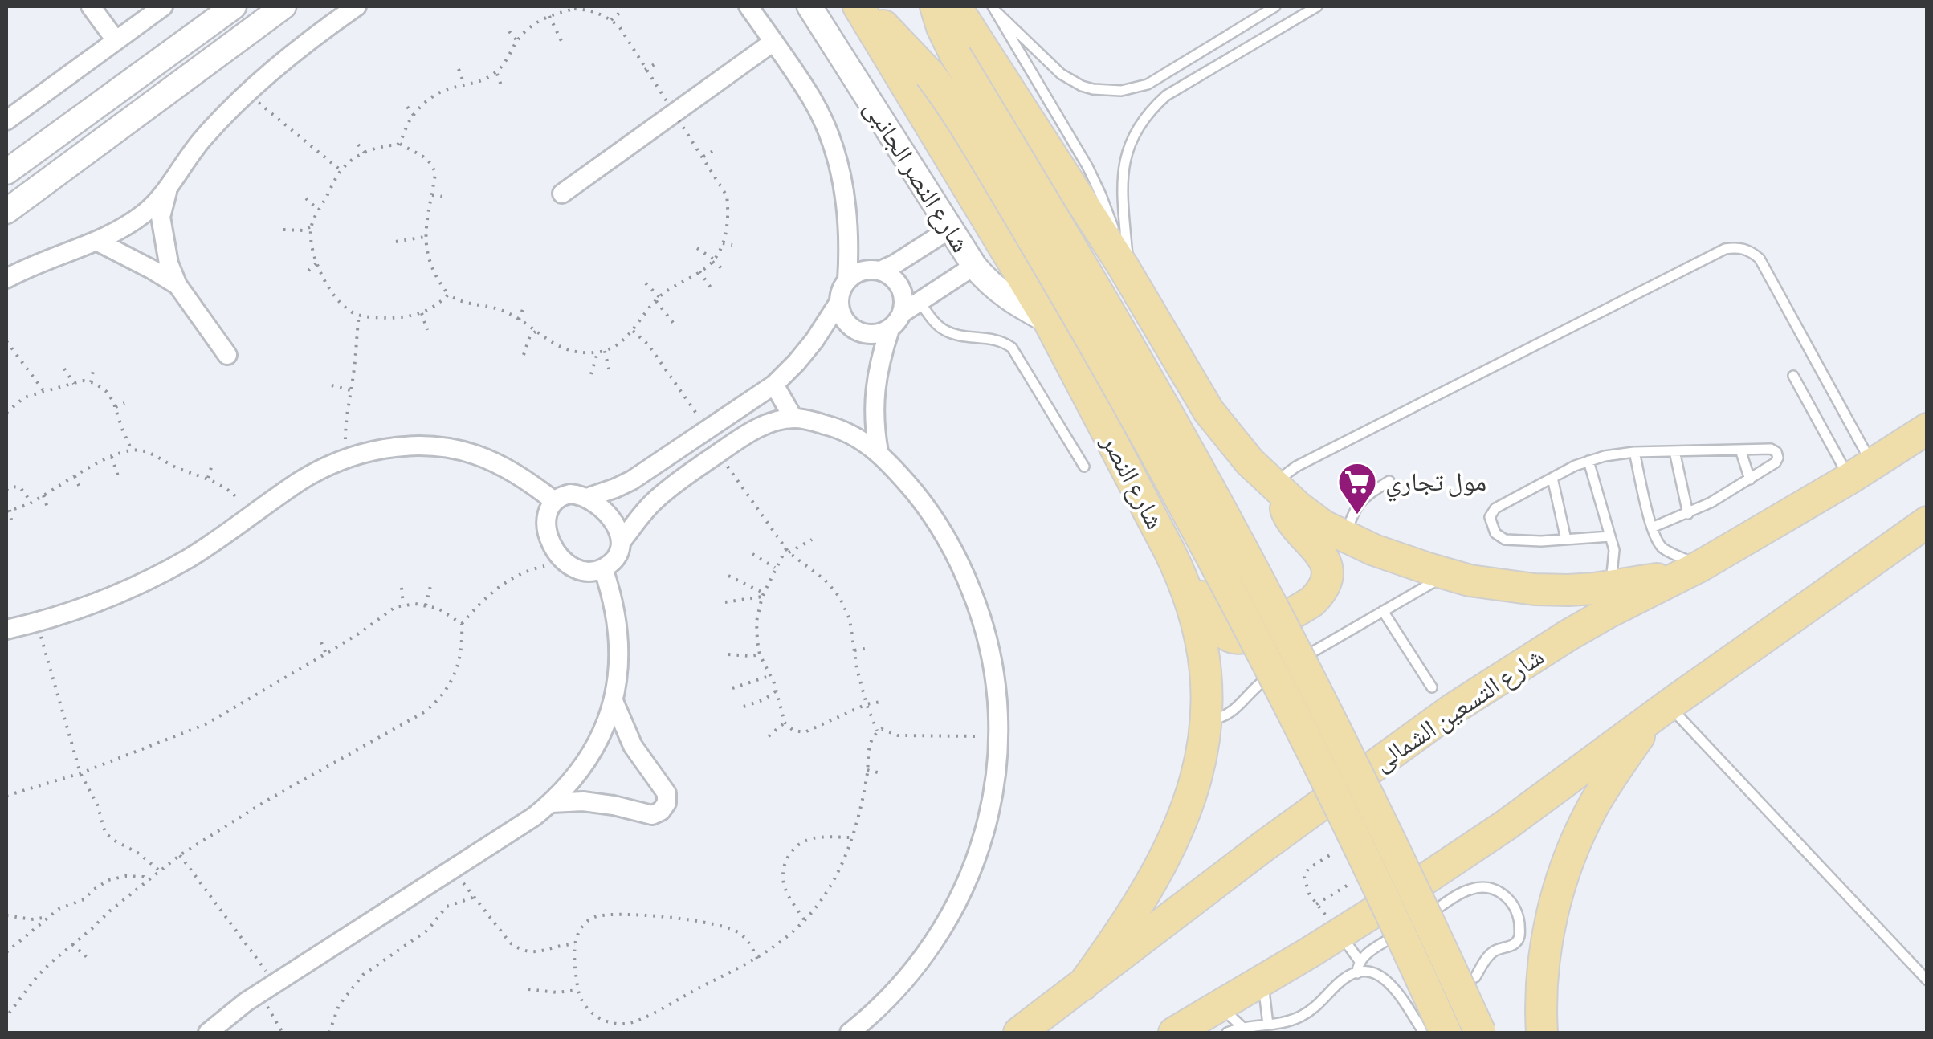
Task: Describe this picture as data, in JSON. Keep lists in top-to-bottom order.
{
  "streets": {
    "main road": ["شارع النصر", "شارع التسعين الشمالى"],
    "street": ["شارع النصر الجانبى"]
  },
  "crossings": [
    ["شارع النصر الجانبى", "شارع النصر"],
    ["شارع النصر", "شارع التسعين الشمالى"]
  ],
  "places": {
    "supermarket": ["مول تجاري"]
  }
}
